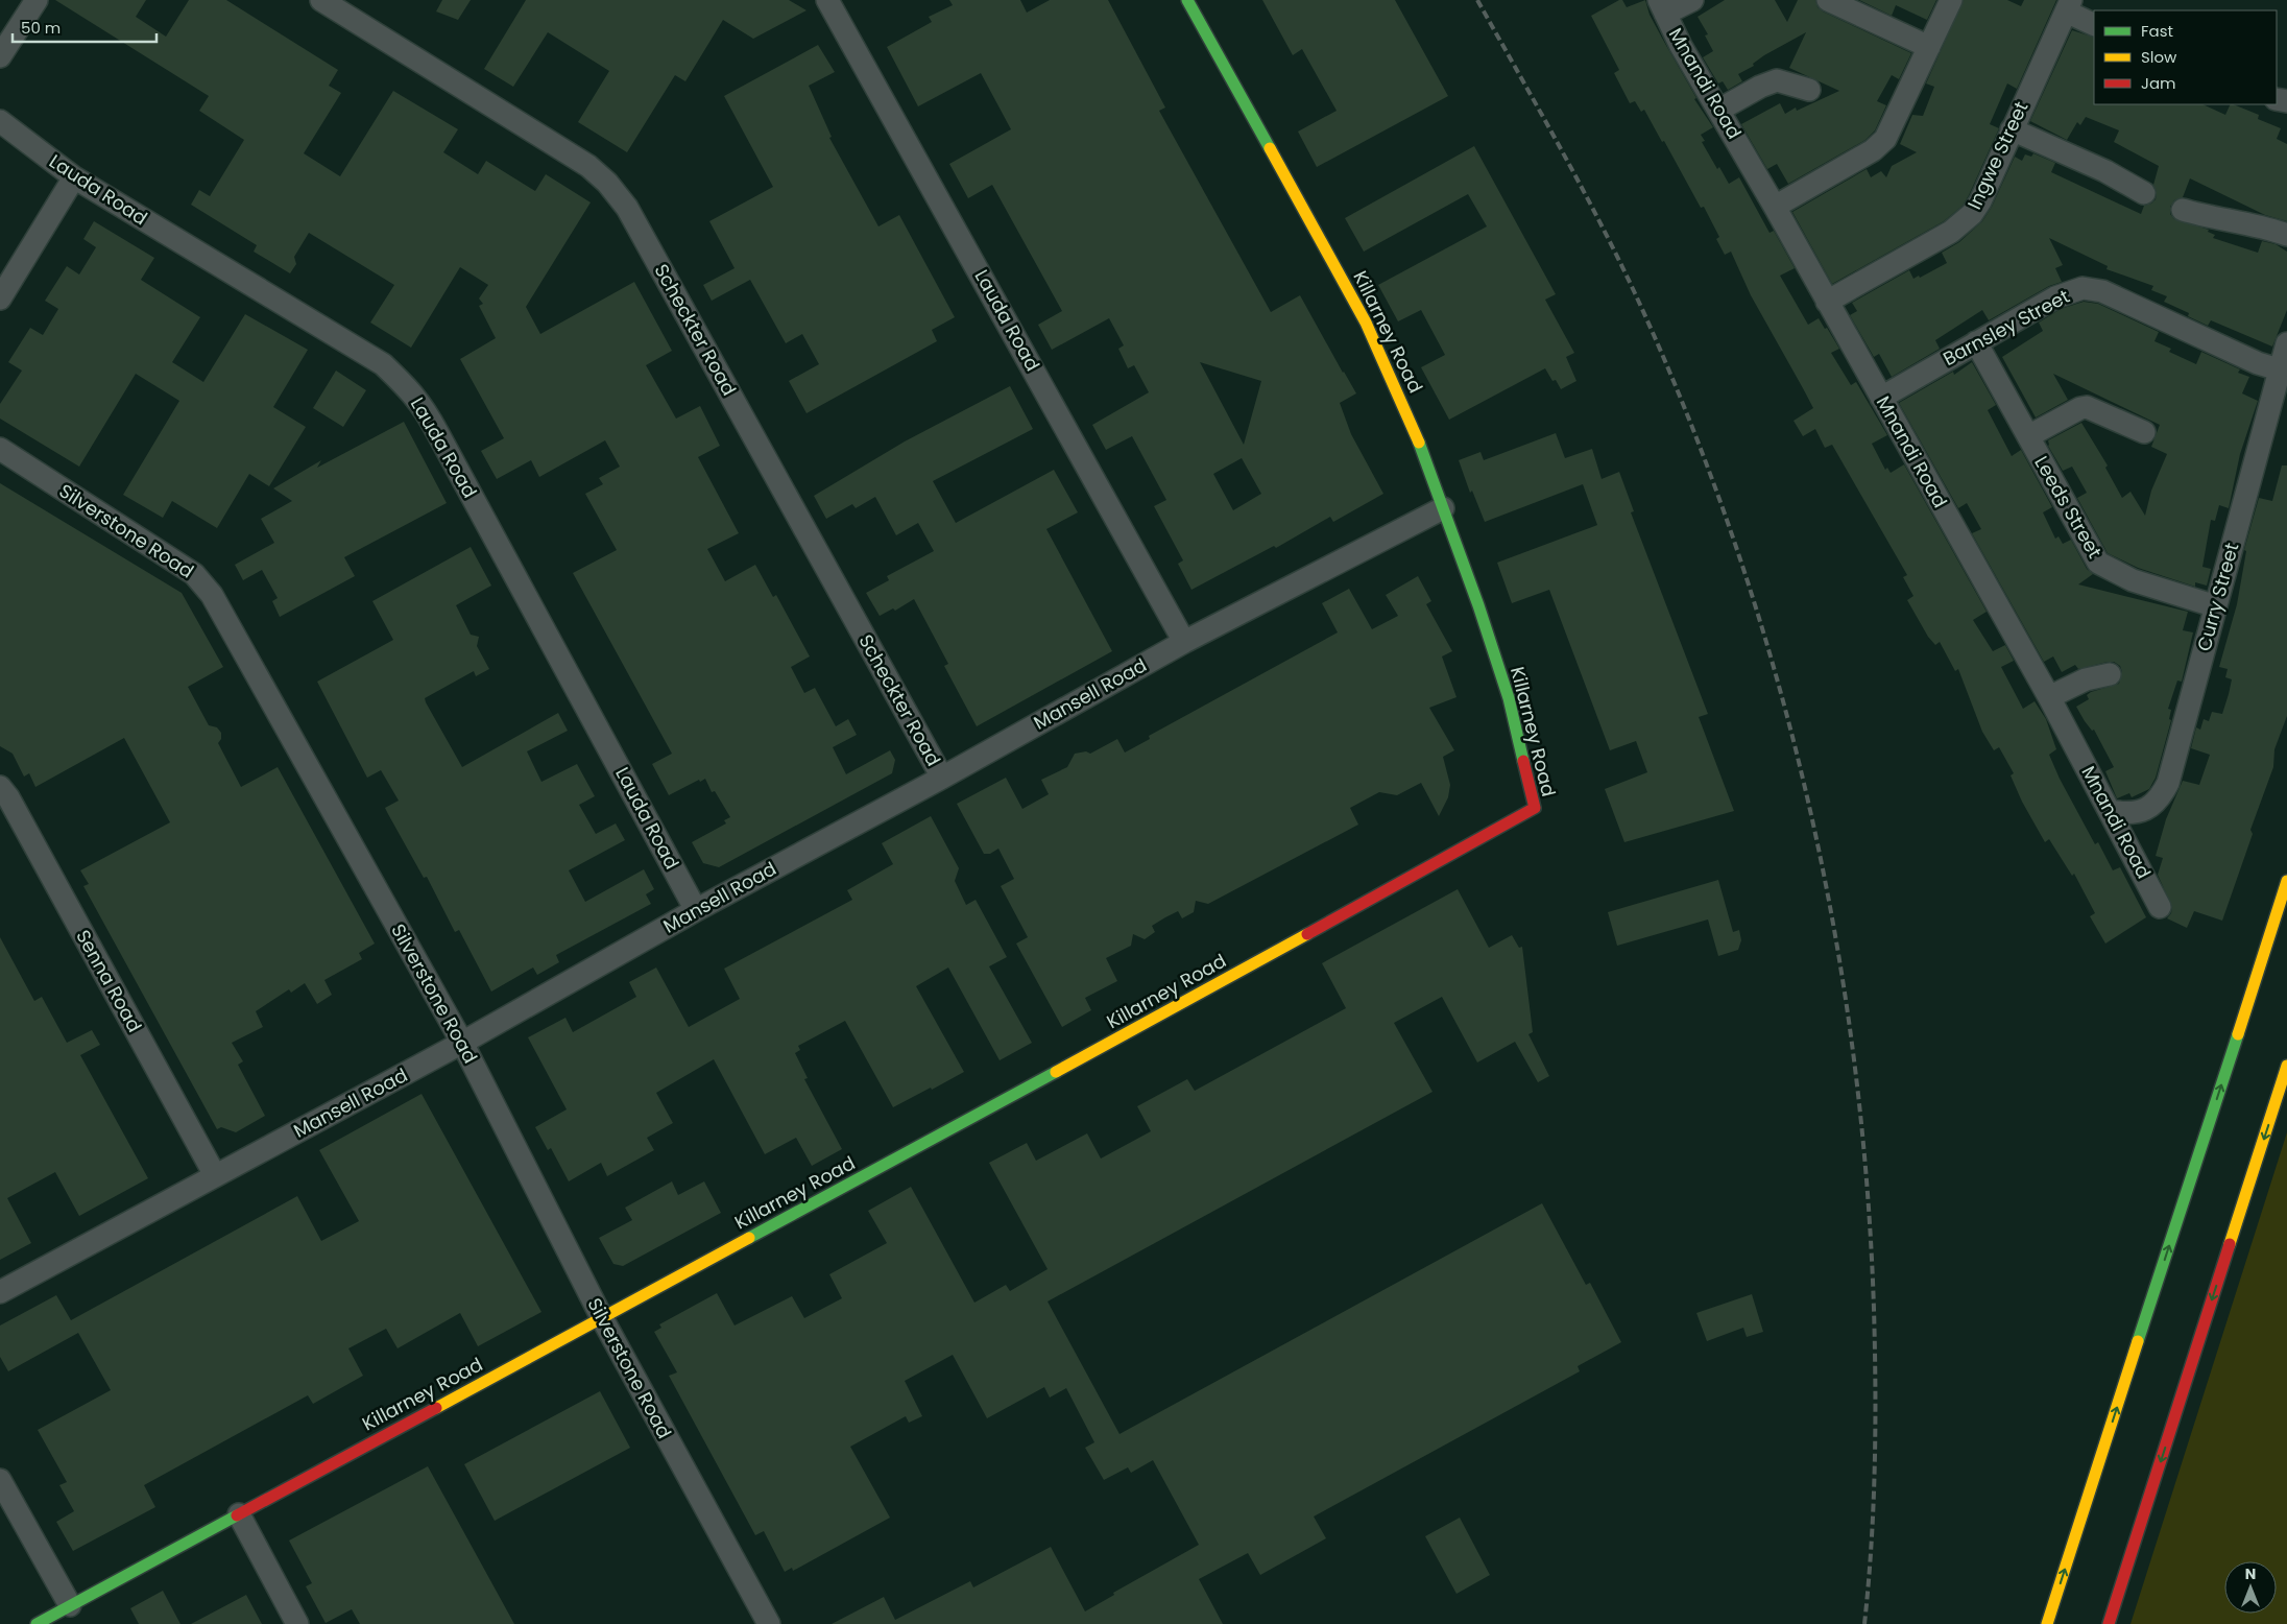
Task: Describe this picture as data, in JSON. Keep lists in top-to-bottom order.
{
  "streets": {
    "main road": ["Killarney Road"],
    "street": [
      "Mnandi Road",
      "Ingwe Street",
      "Lauda Road",
      "Barnsley Street",
      "Scheckter Road",
      "Leeds Street",
      "Silverstone Road",
      "Curry Street",
      "Mansell Road",
      "Senna Road"
    ]
  },
  "crossings": [
    ["Mnandi Road", "Ingwe Street"],
    ["Mnandi Road", "Barnsley Street"],
    ["Mnandi Road", "Curry Street"],
    ["Lauda Road", "Mansell Road"],
    ["Barnsley Street", "Leeds Street"],
    ["Barnsley Street", "Curry Street"],
    ["Scheckter Road", "Mansell Road"],
    ["Killarney Road", "Silverstone Road"],
    ["Killarney Road", "Mansell Road"],
    ["Leeds Street", "Curry Street"],
    ["Silverstone Road", "Mansell Road"],
    ["Mansell Road", "Senna Road"]
  ],
  "legend": ["Fast", "Slow", "Jam"],
  "scale_bar": "50 m",
  "north": "top"
}
